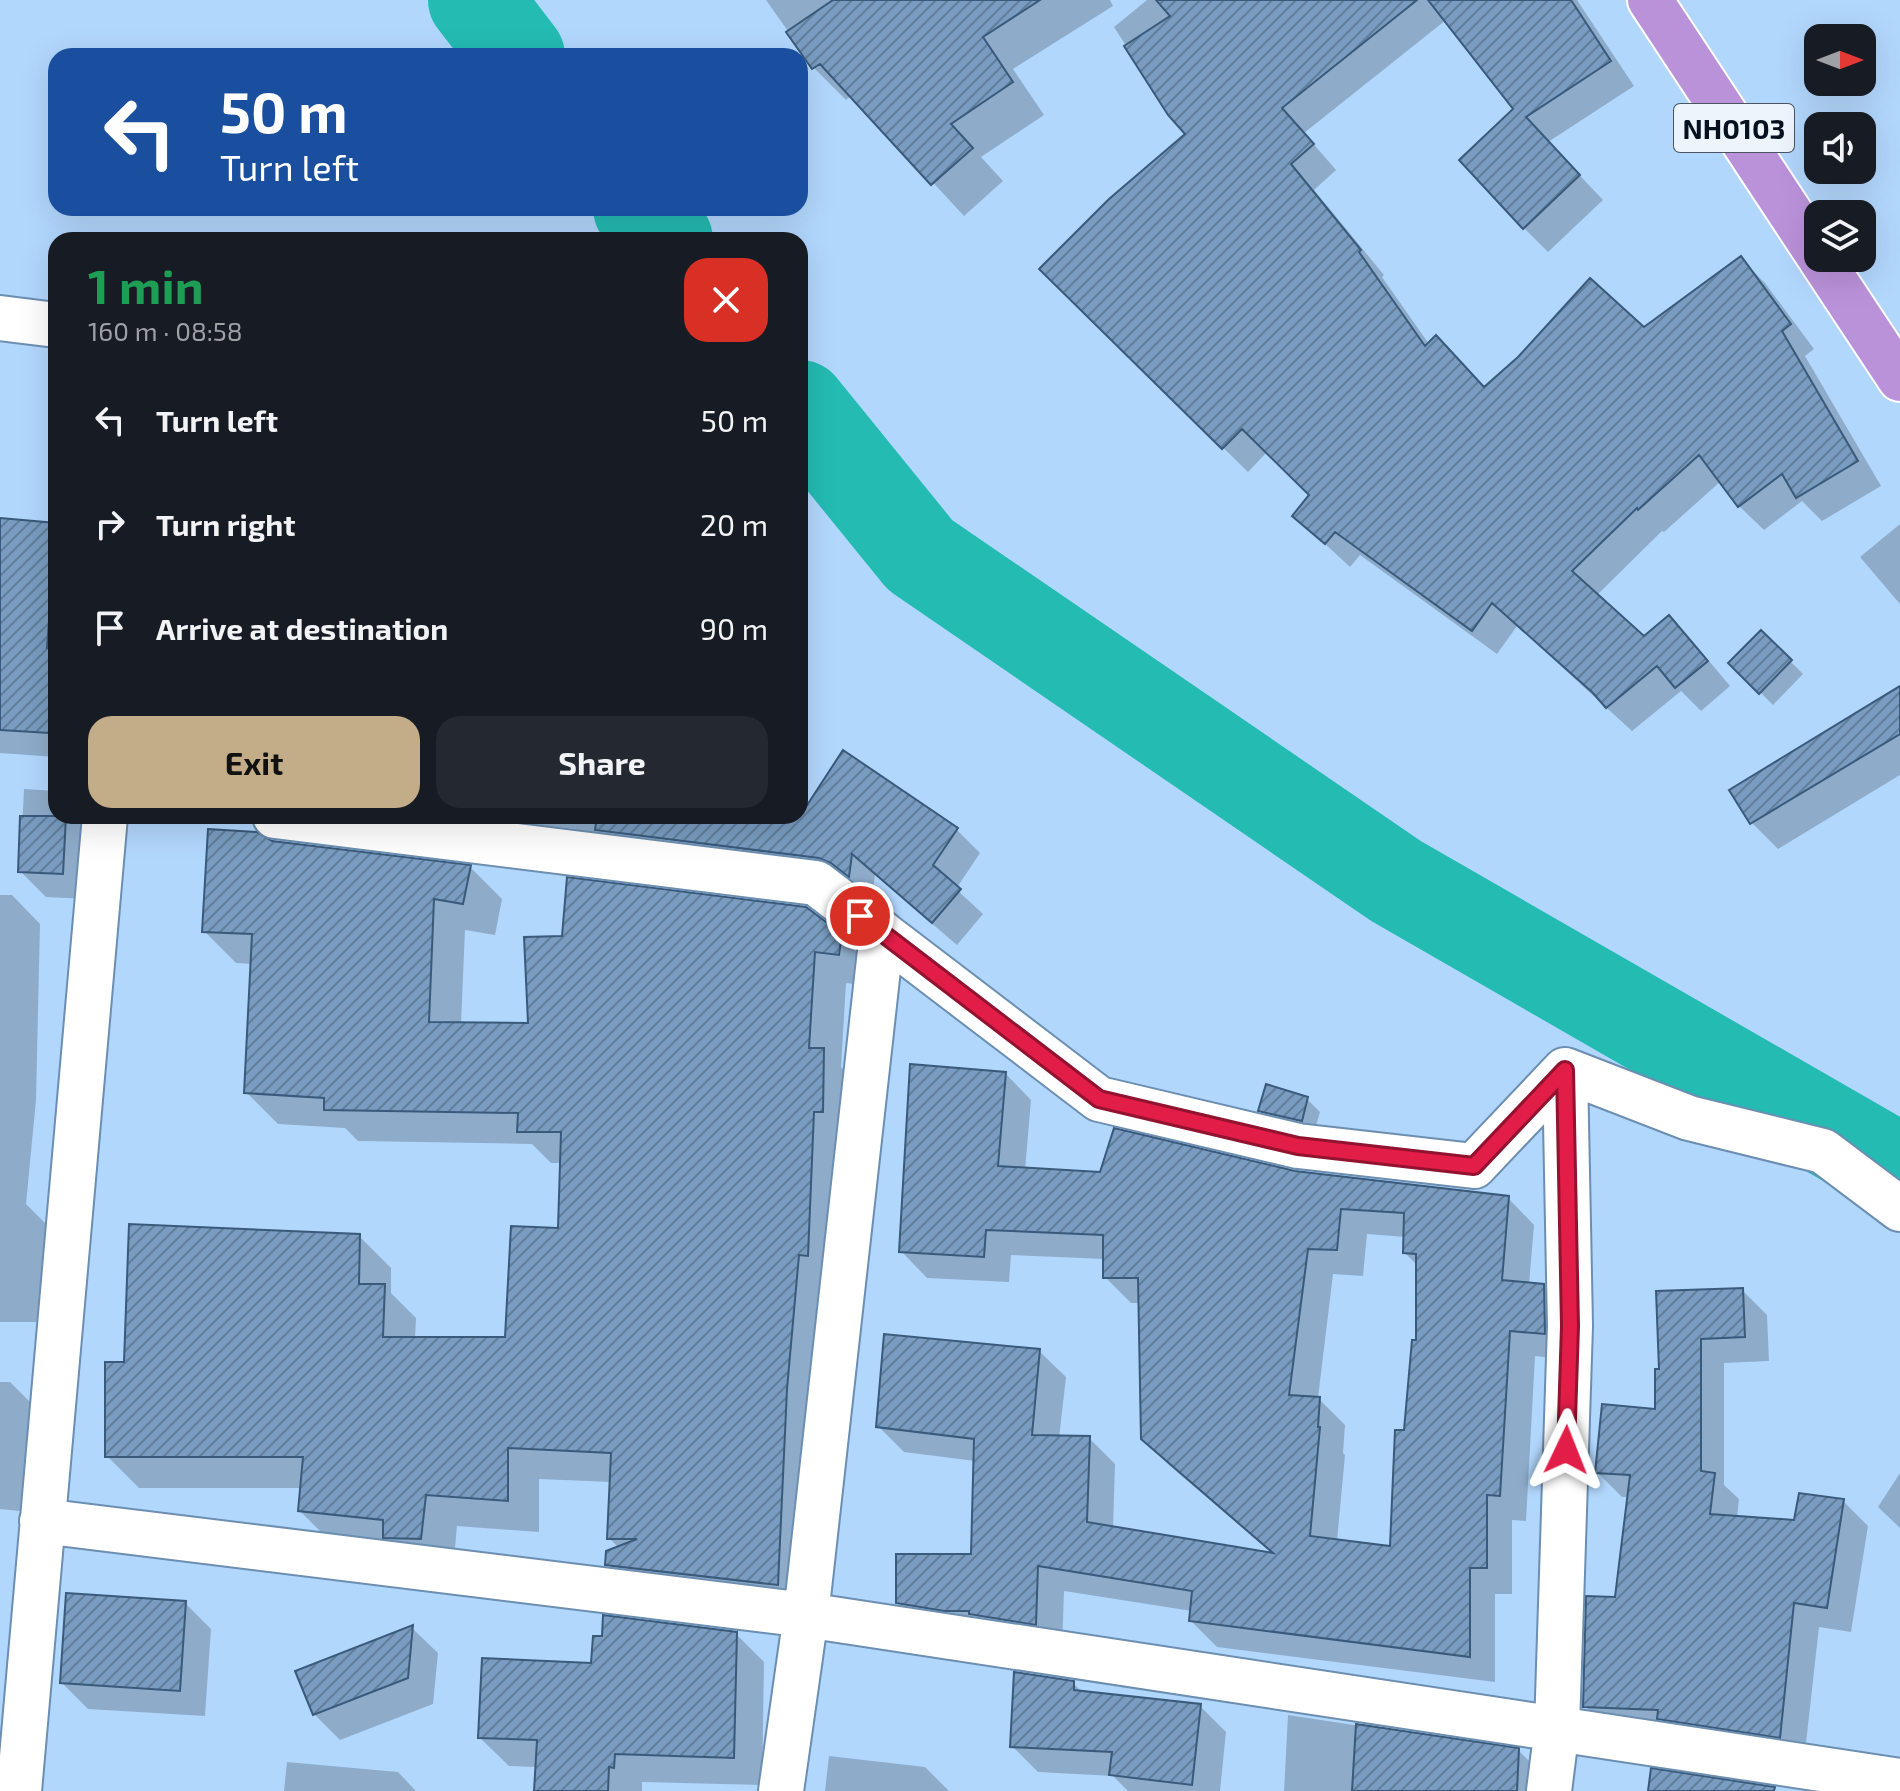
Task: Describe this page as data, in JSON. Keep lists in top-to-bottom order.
{
  "streets": {
    "highway": ["NH0103"]
  },
  "north": "right",
  "page": {
    "turn": ["50 m", "Turn left"],
    "heading": ["1 min", "160 m · 08:58"],
    "list": [
      {
        "name": "Turn left",
        "value": "50 m"
      },
      {
        "name": "Turn right",
        "value": "20 m"
      },
      {
        "name": "Arrive at destination",
        "value": "90 m"
      }
    ],
    "buttons": ["Exit", "Share"]
  }
}
